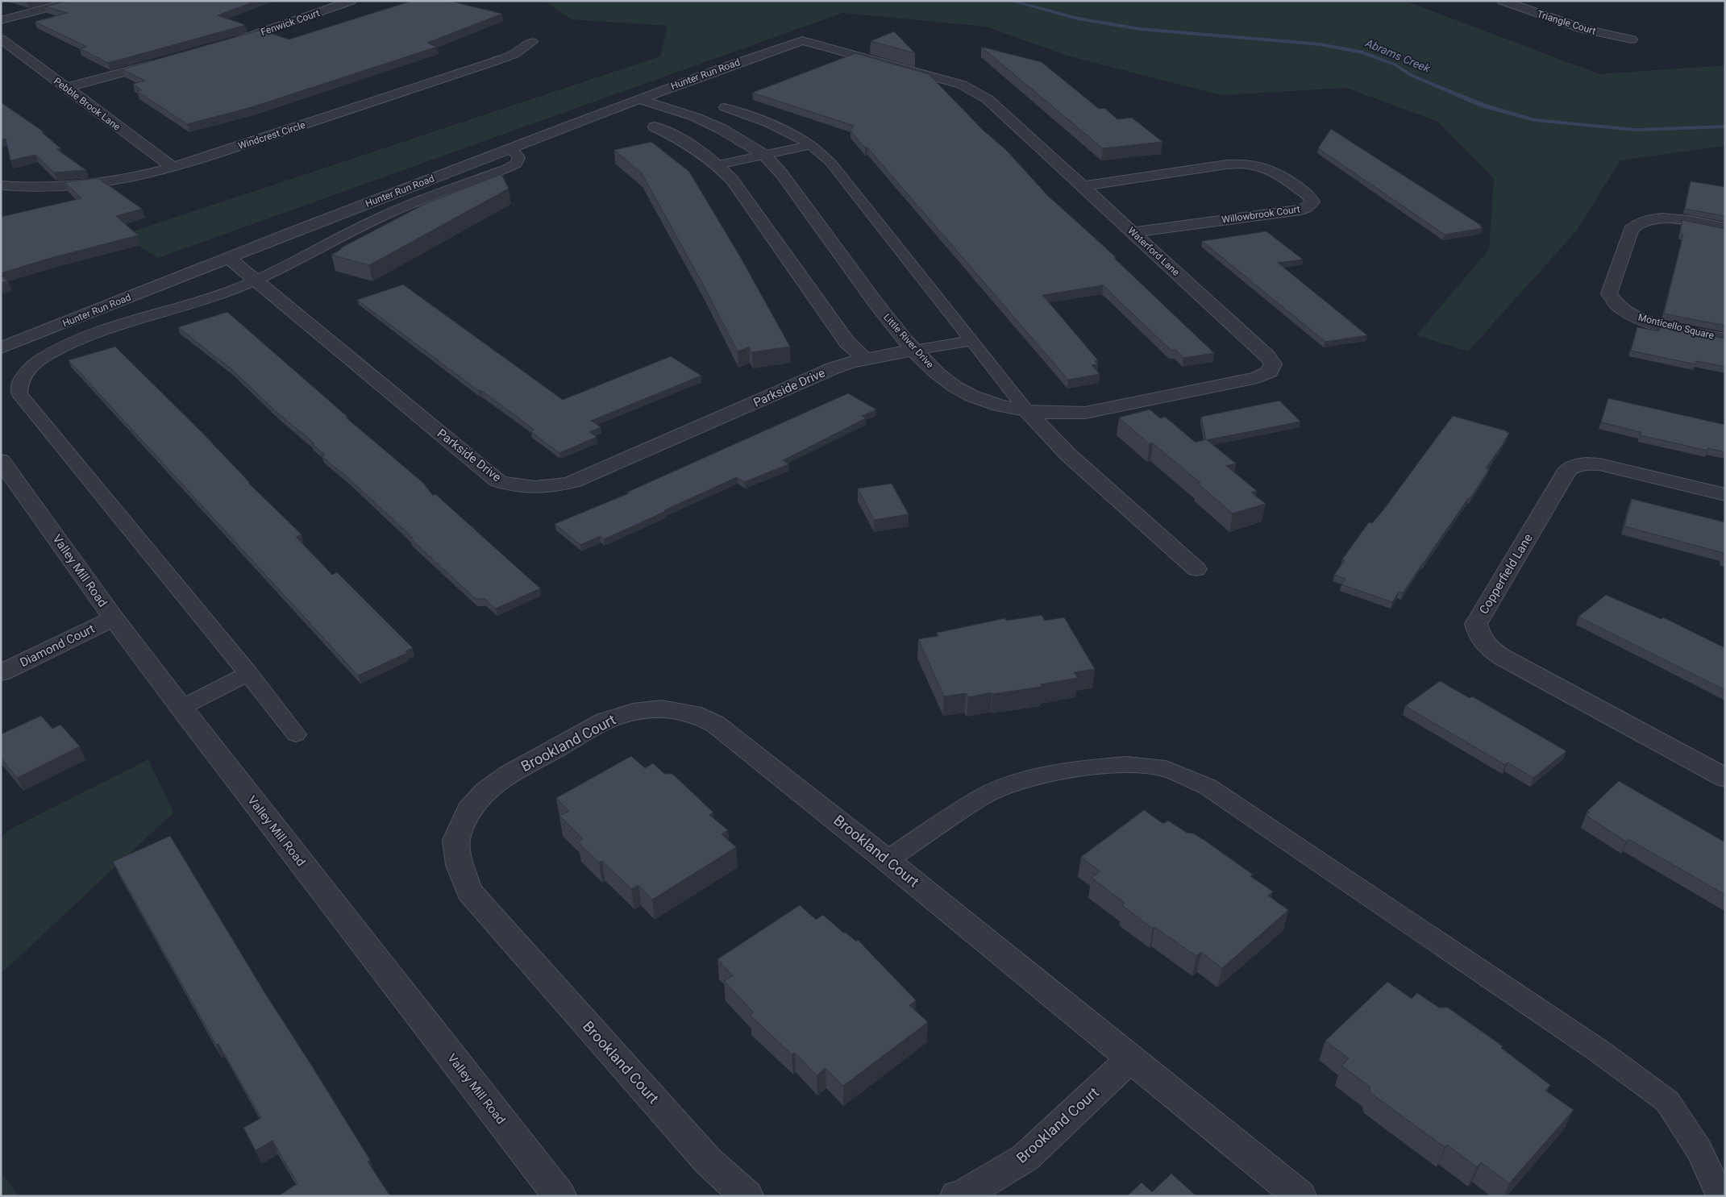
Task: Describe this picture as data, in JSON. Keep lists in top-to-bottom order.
{
  "streets": {
    "street": [
      "Fenwick Court",
      "Triangle Court",
      "Hunter Run Road",
      "Pebble Brook Lane",
      "Windcrest Circle",
      "Willowbrook Court",
      "Waterford Lane",
      "Monticello Square",
      "Little River Drive",
      "Parkside Drive",
      "Valley Mill Road",
      "Copperfield Lane",
      "Diamond Court",
      "Brookland Court"
    ]
  },
  "crossings": [
    ["Hunter Run Road", "Waterford Lane"],
    ["Hunter Run Road", "Little River Drive"],
    ["Hunter Run Road", "Parkside Drive"],
    ["Pebble Brook Lane", "Windcrest Circle"],
    ["Willowbrook Court", "Waterford Lane"],
    ["Waterford Lane", "Little River Drive"],
    ["Little River Drive", "Parkside Drive"],
    ["Valley Mill Road", "Diamond Court"]
  ],
  "water": ["Abrams Creek"]
}
